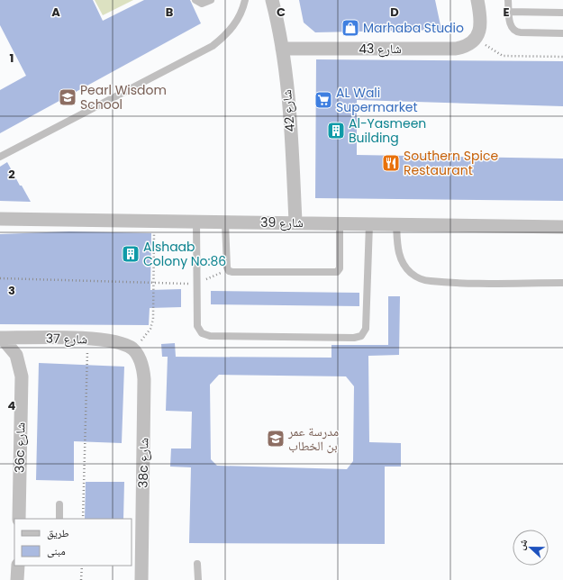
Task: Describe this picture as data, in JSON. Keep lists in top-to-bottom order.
{
  "streets": {
    "street": [
      "شارع 43",
      "شارع 42",
      "شارع 39",
      "شارع 37",
      "36c شارع",
      "38c شارع"
    ]
  },
  "crossings": [
    ["شارع 43", "شارع 42"],
    ["شارع 42", "شارع 39"],
    ["شارع 37", "36c شارع"],
    ["شارع 37", "38c شارع"]
  ],
  "places": {
    "shop": ["Marhaba Studio"],
    "school or university": ["Pearl Wisdom School", "مدرسة عمر بن الخطاب"],
    "supermarket": ["AL Wali Supermarket"],
    "building": ["Al-Yasmeen Building", "Alshaab Colony No:86"],
    "restaurant": ["Southern Spice Restaurant"]
  },
  "legend": ["طريق", "مبنى"],
  "north": "left",
  "grid": {
    "columns": [
      "A",
      "B",
      "C",
      "D",
      "E"
    ],
    "rows": [
      "1",
      "2",
      "3",
      "4"
    ]
  }
}
